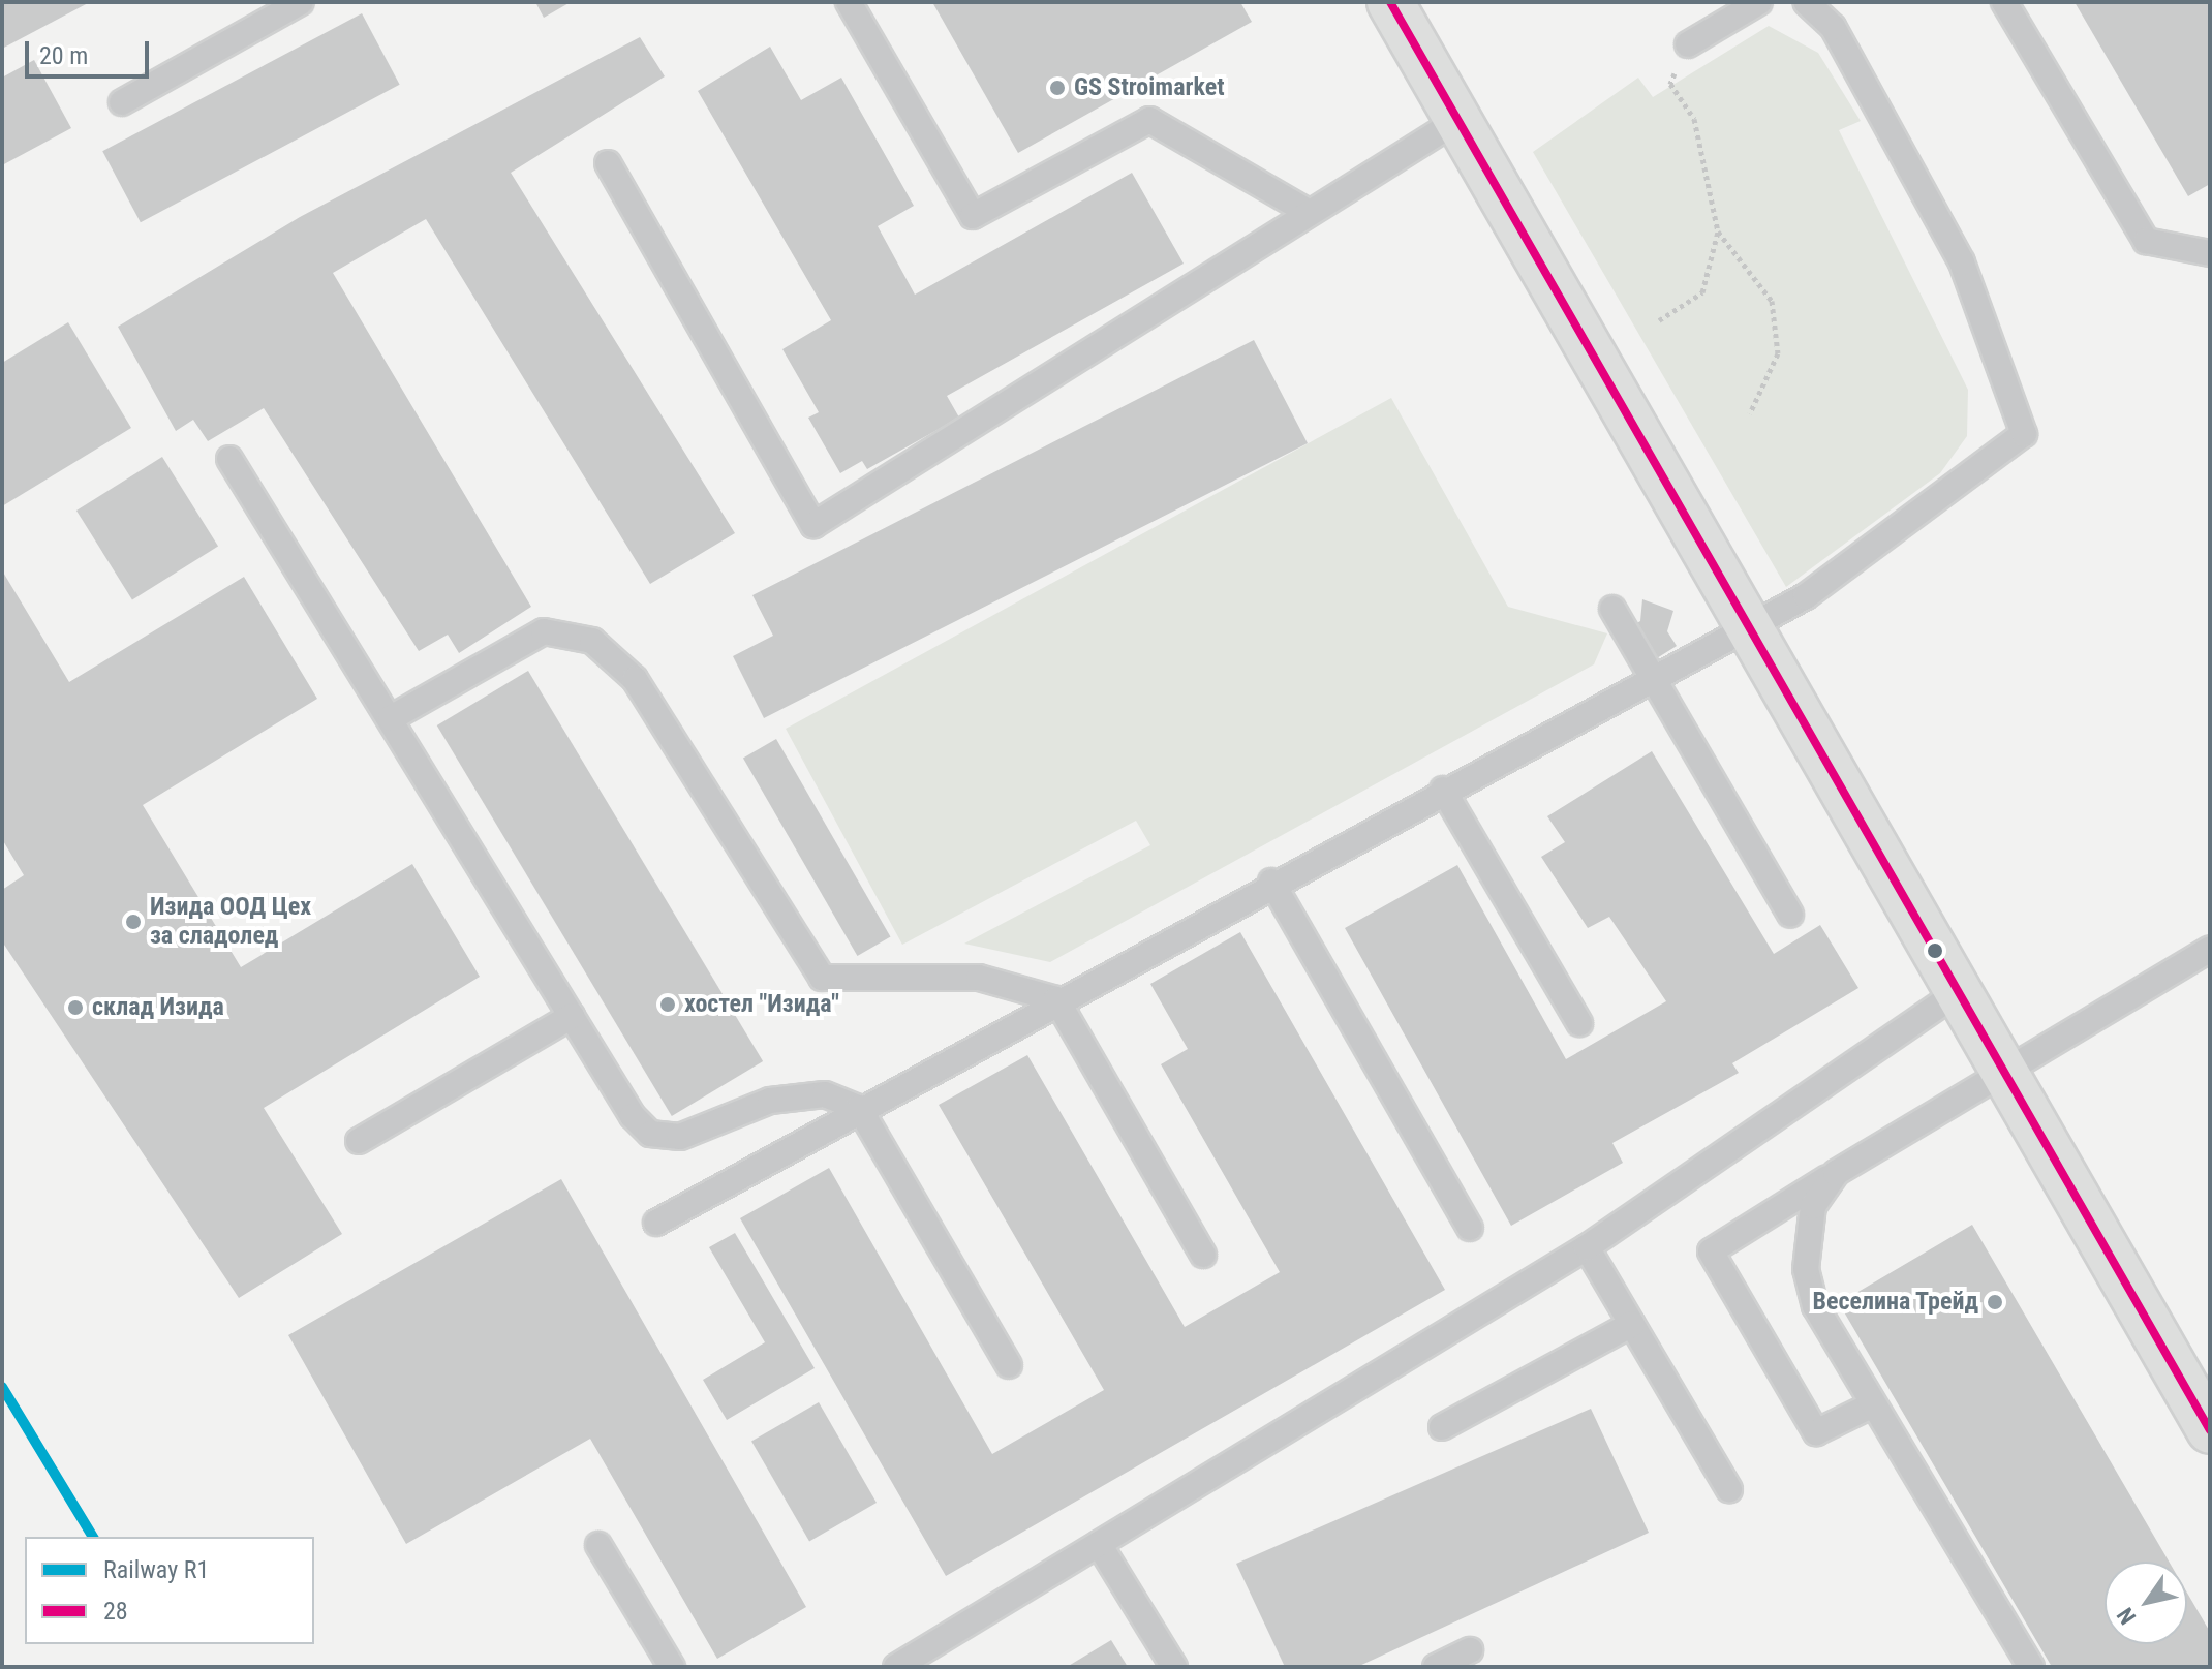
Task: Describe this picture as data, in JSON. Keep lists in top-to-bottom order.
{
  "places": [
    "GS Stroimarket",
    "Изида ООД Цех за сладолед",
    "хостел \"Изида\"",
    "склад Изида",
    "Веселина Трейд"
  ],
  "lines": ["transit line 28", "rail line R1"],
  "legend": ["Railway R1", "28"],
  "scale_bar": "20 m",
  "north": "bottom left"
}
